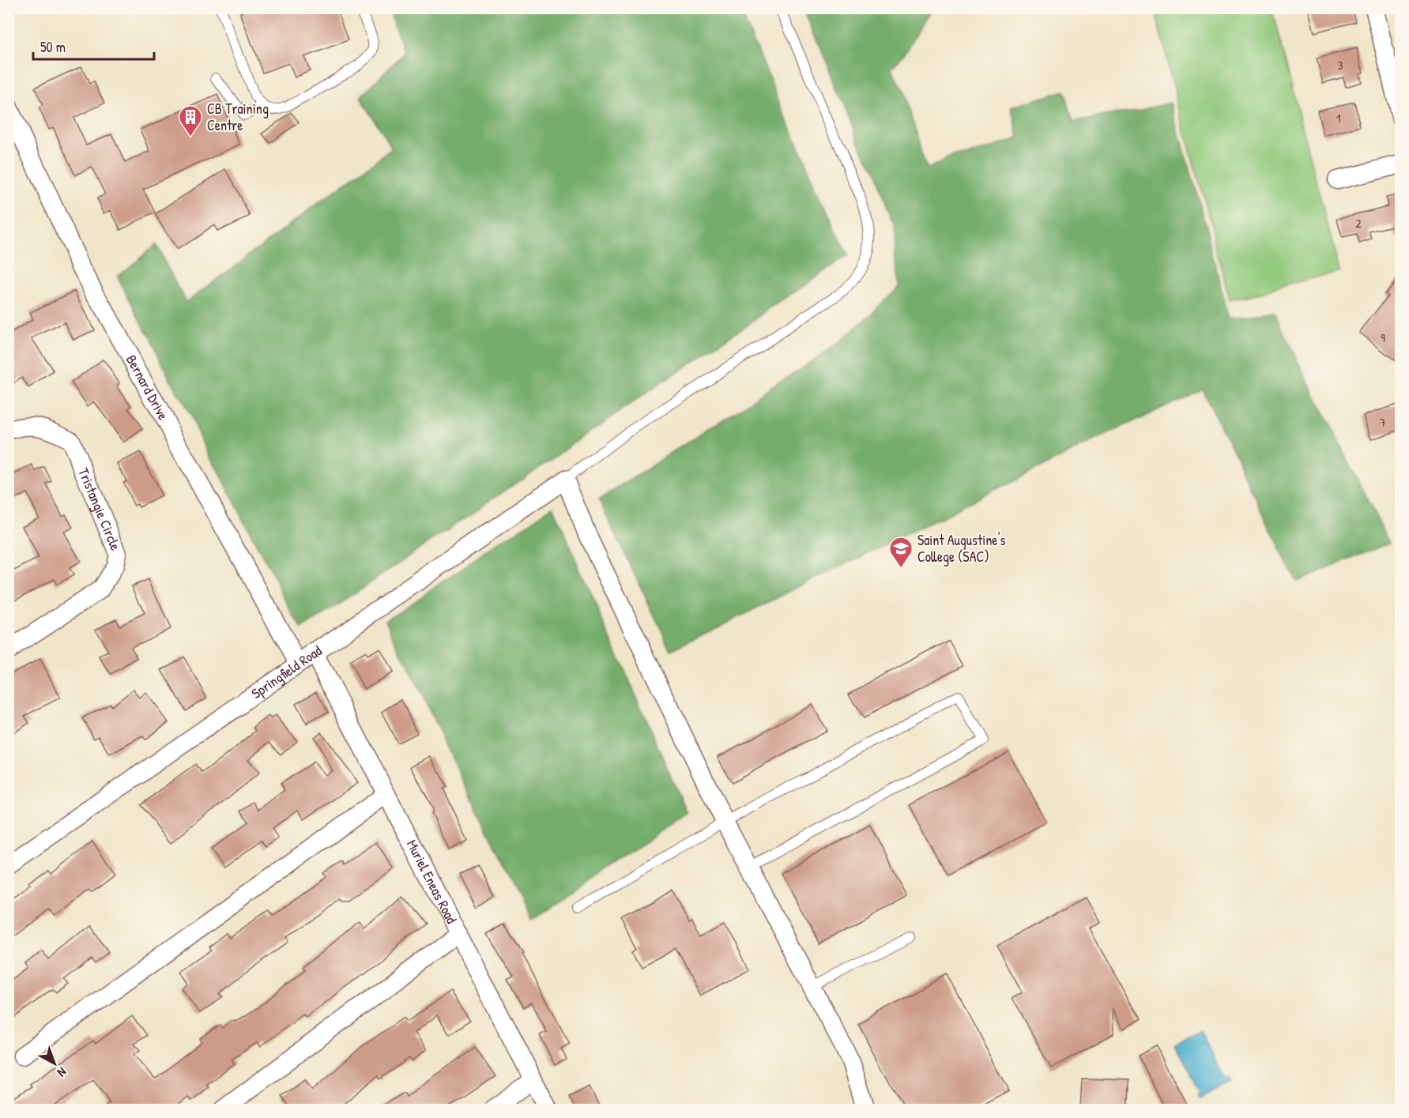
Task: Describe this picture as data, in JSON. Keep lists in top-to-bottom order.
{
  "streets": {
    "street": [
      "Bernard Drive",
      "Tristangie Circle",
      "Springfield Road",
      "Muriel Eneas Road"
    ]
  },
  "crossings": [
    ["Bernard Drive", "Springfield Road"],
    ["Springfield Road", "Muriel Eneas Road"]
  ],
  "places": {
    "building": ["CB Training Centre"],
    "school or university": ["Saint Augustine's College (SAC)"]
  },
  "house_numbers": [
    "3",
    "1",
    "2",
    "9",
    "7"
  ],
  "scale_bar": "50 m",
  "north": "bottom right"
}
